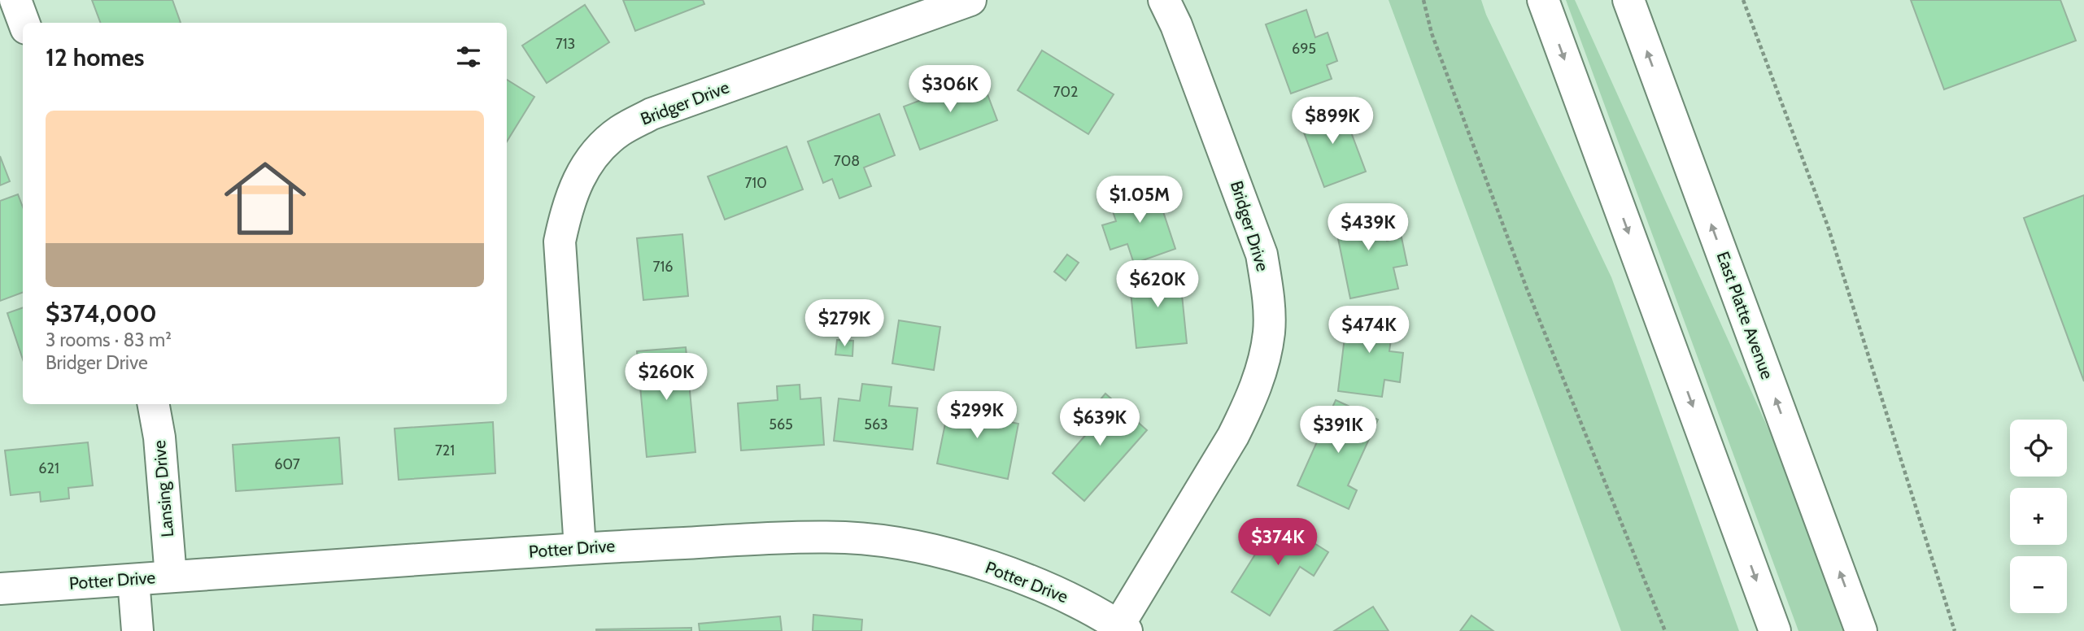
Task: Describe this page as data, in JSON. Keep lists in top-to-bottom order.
{
  "streets": {
    "main road": [
      "Bridger Drive",
      "East Platte Avenue",
      "Lansing Drive",
      "Potter Drive"
    ]
  },
  "crossings": [
    ["Bridger Drive", "Potter Drive"],
    ["Lansing Drive", "Potter Drive"]
  ],
  "house_numbers": [
    "713",
    "695",
    "702",
    "708",
    "710",
    "716",
    "565",
    "563",
    "721",
    "607",
    "621"
  ],
  "page": {
    "heading": "12 homes",
    "price": [
      "$306K",
      "$899K",
      "$1.05M",
      "$439K",
      "$620K",
      "$279K",
      "$474K",
      "$260K",
      "$299K",
      "$639K",
      "$391K",
      "$374K"
    ],
    "list": [
      {
        "name": "$374,000",
        "note": "3 rooms · 83 m² · Bridger Drive"
      }
    ],
    "map_buttons": ["+", "−"]
  }
}
